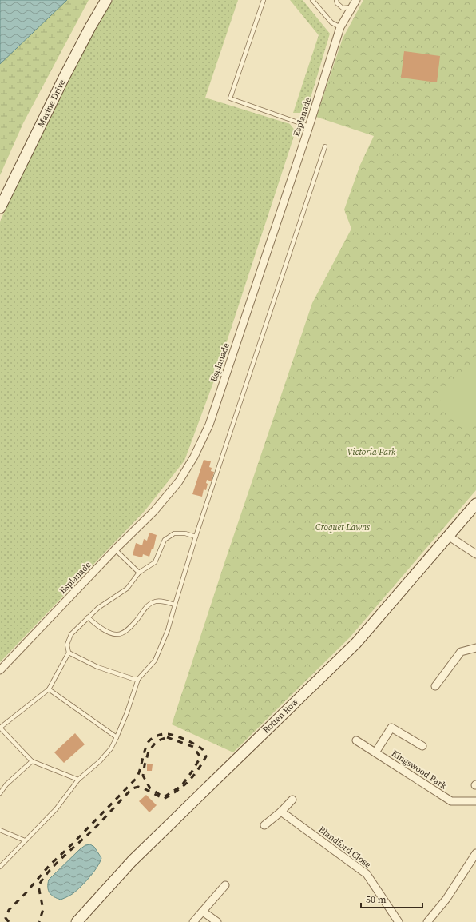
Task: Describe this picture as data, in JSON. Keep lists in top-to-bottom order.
{
  "streets": {
    "street": [
      "Marine Drive",
      "Esplanade",
      "Rotten Row",
      "Kingswood Park",
      "Blandford Close"
    ]
  },
  "parks": ["Victoria Park", "Croquet Lawns"],
  "scale_bar": "50 m"
}
